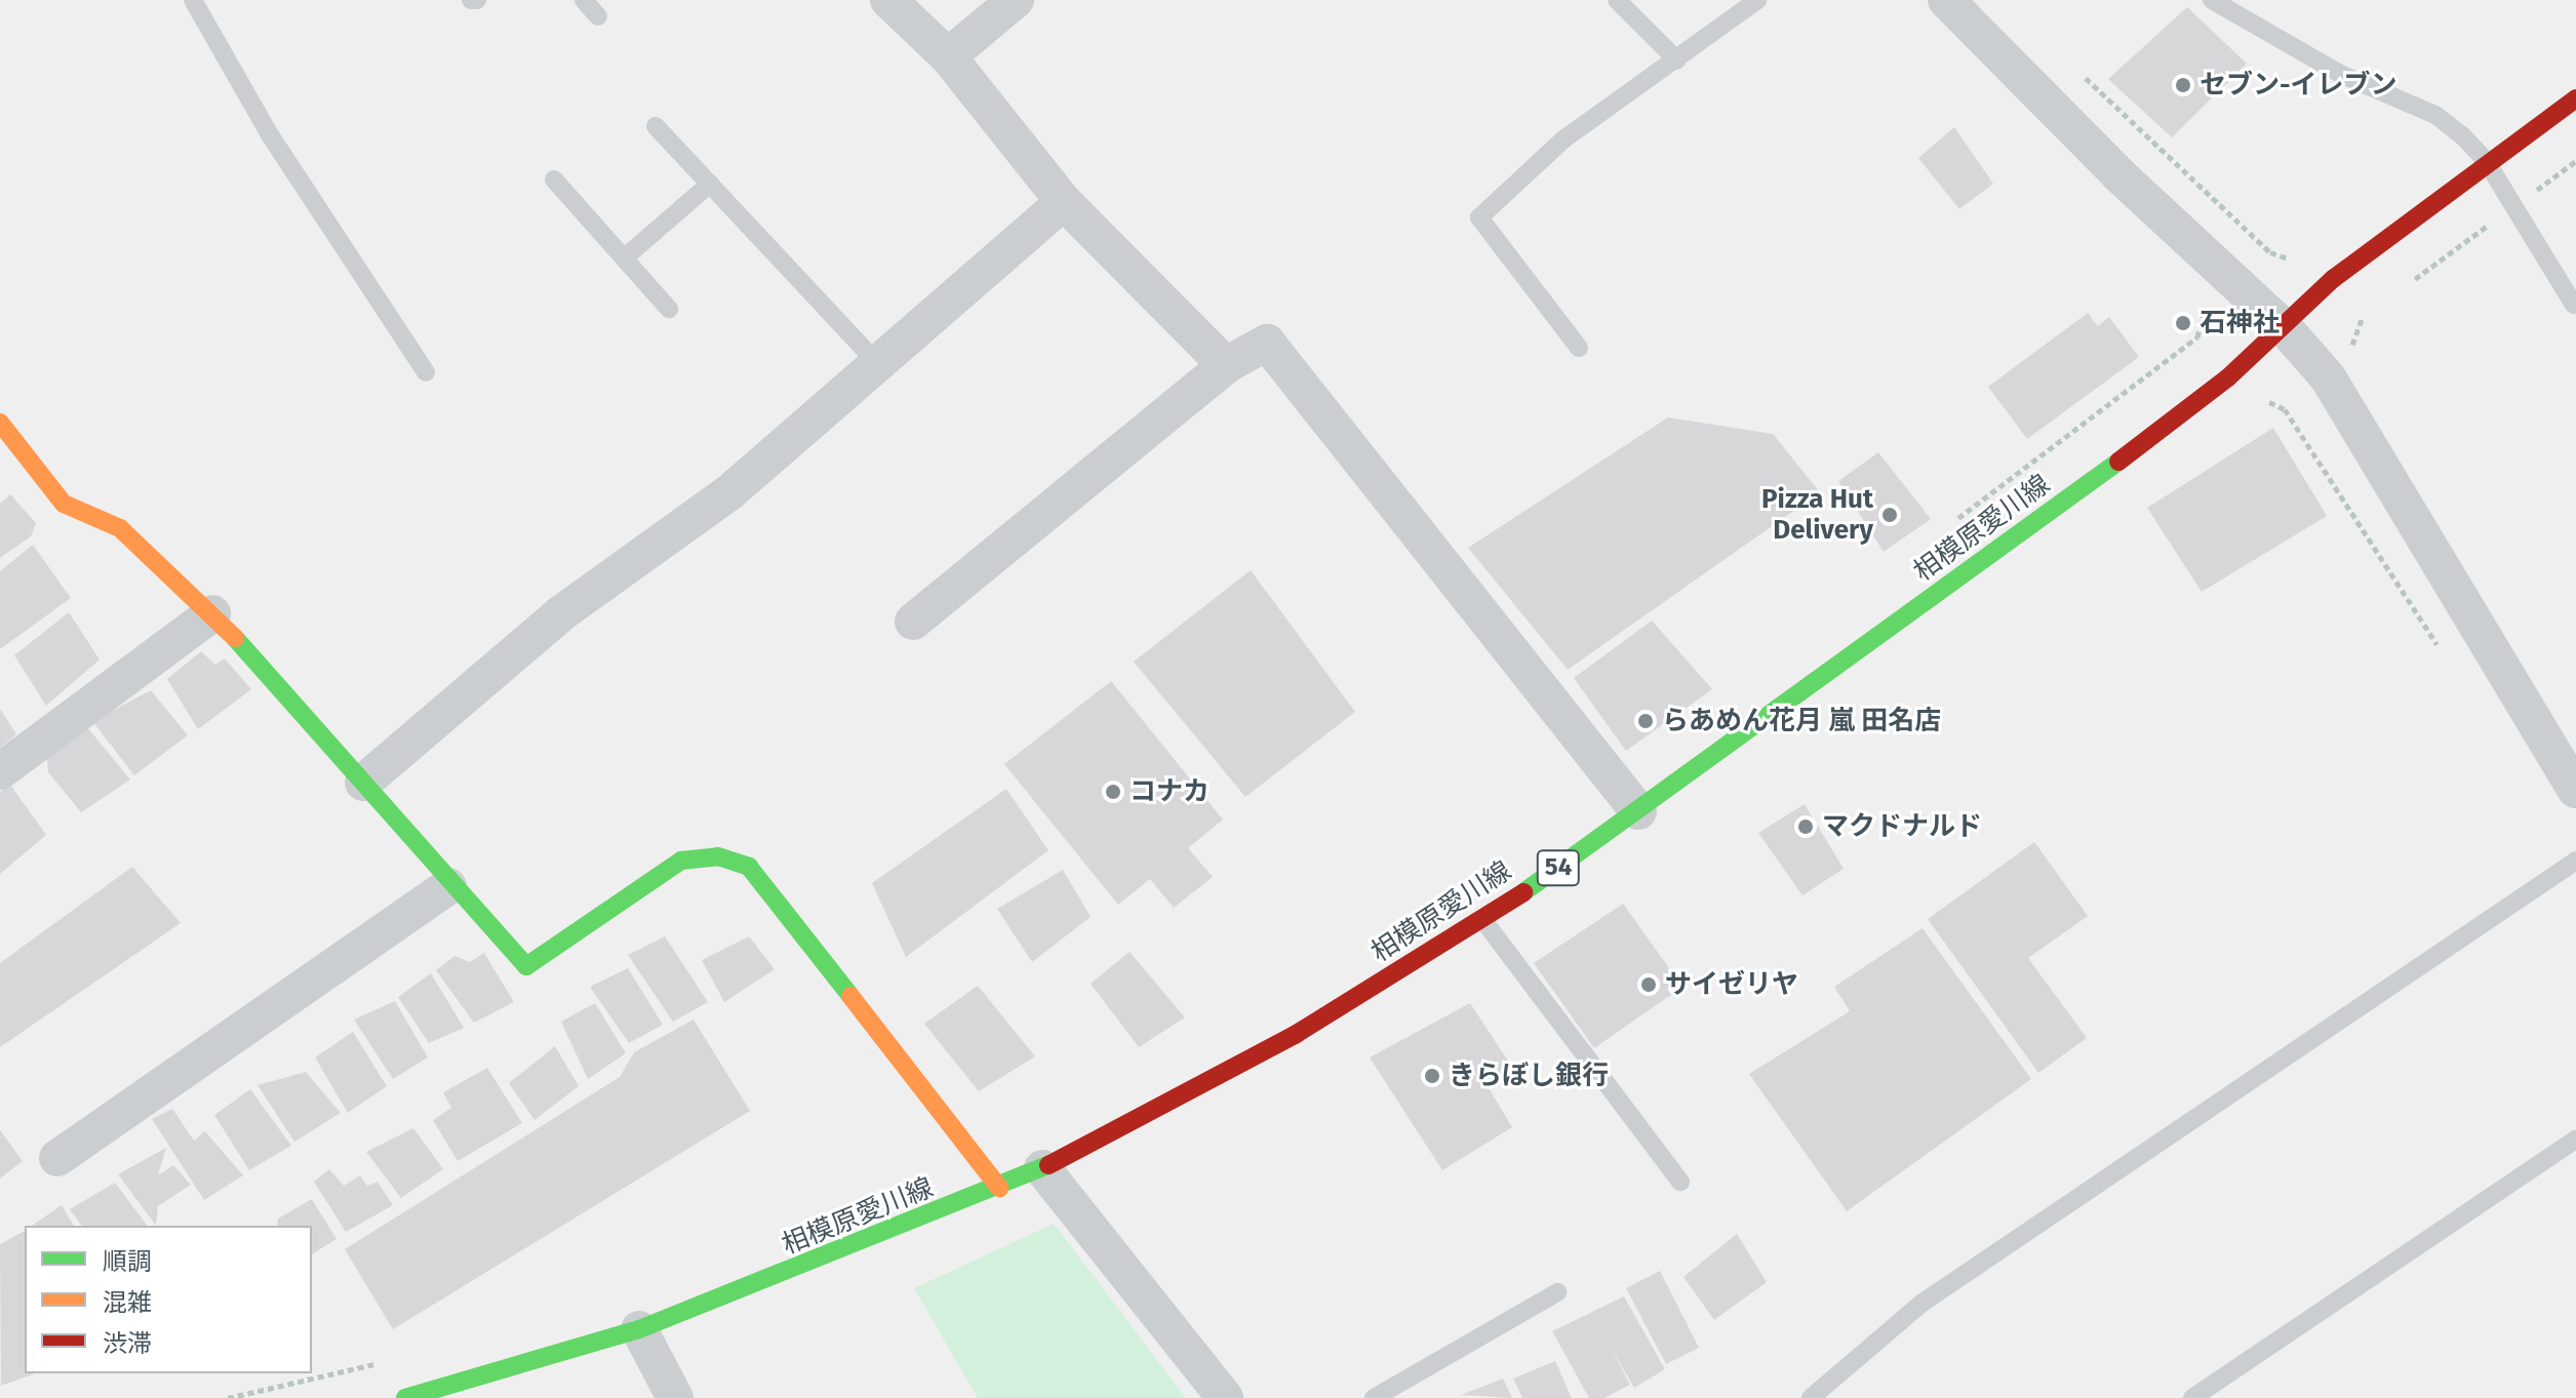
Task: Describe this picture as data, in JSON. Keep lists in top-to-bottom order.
{
  "streets": {
    "main road": ["相模原愛川線", "54"]
  },
  "places": [
    "セブン-イレブン",
    "石神社",
    "Pizza Hut Delivery",
    "らあめん花月 嵐 田名店",
    "コナカ",
    "マクドナルド",
    "サイゼリヤ",
    "きらぼし銀行"
  ],
  "legend": ["順調", "混雑", "渋滞"]
}
